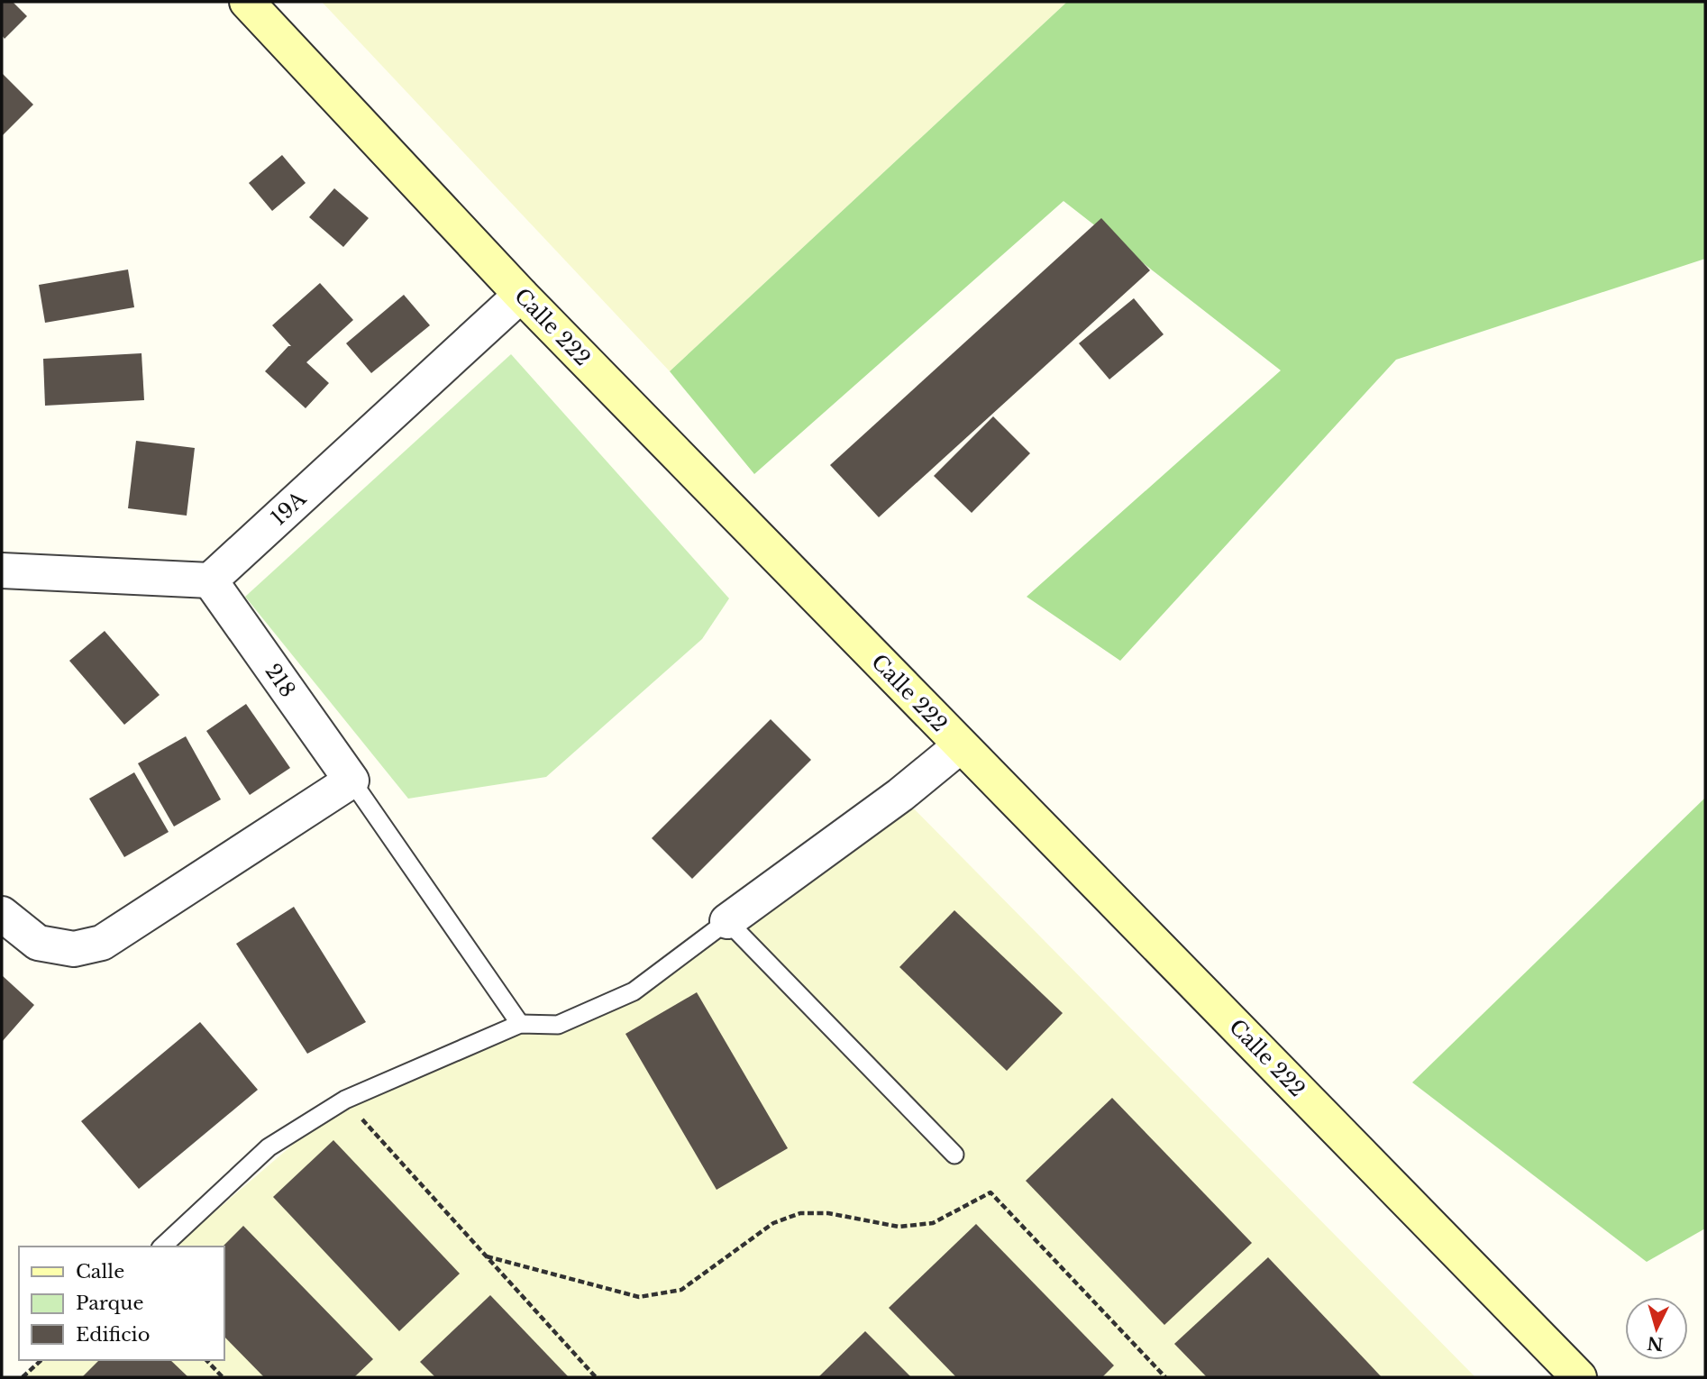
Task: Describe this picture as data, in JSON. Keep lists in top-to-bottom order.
{
  "streets": {
    "main road": ["Calle 222"],
    "street": ["19A", "218"]
  },
  "crossings": [
    ["Calle 222", "19A"],
    ["19A", "218"]
  ],
  "legend": ["Calle", "Parque", "Edificio"],
  "north": "bottom"
}
